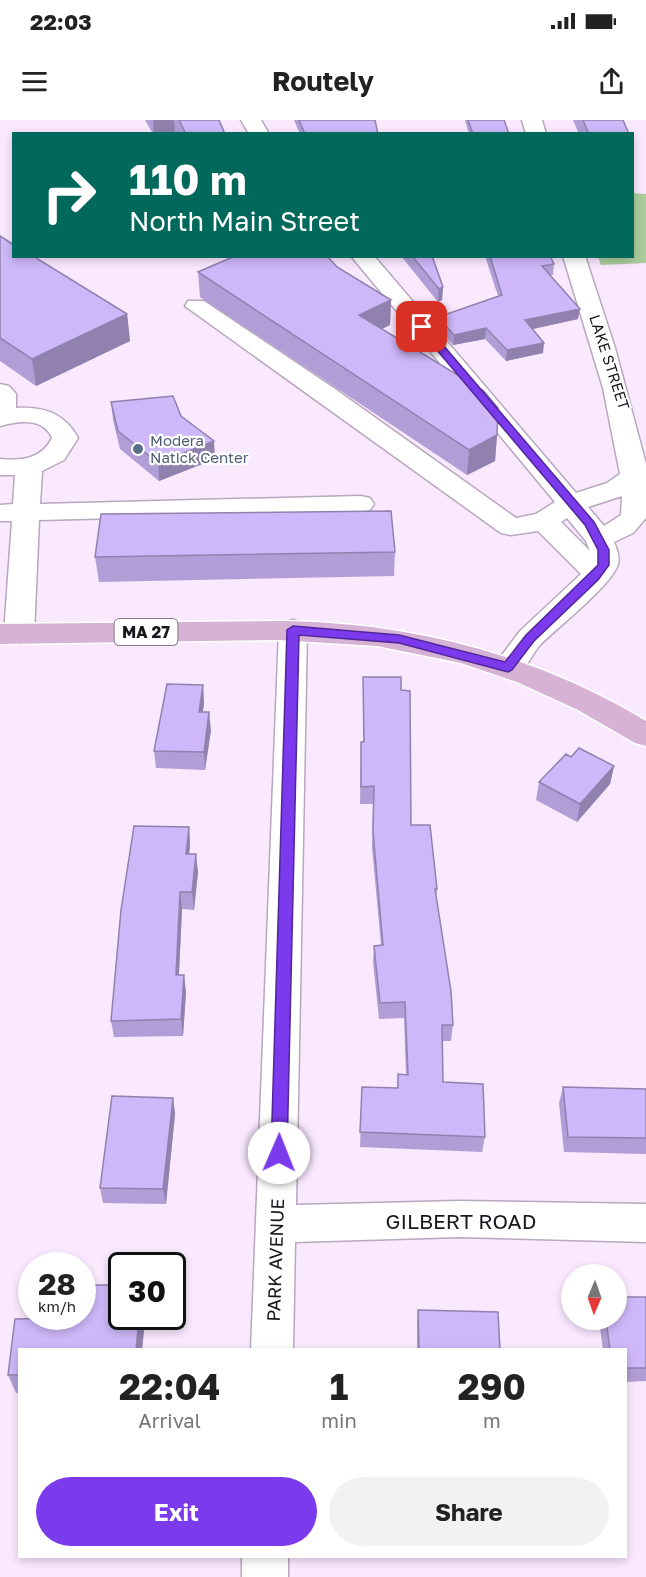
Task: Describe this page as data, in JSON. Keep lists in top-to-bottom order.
{
  "streets": {
    "main road": ["MA 27"],
    "street": ["LAKE STREET", "GILBERT ROAD", "PARK AVENUE"]
  },
  "crossings": [
    ["MA 27", "PARK AVENUE"],
    ["GILBERT ROAD", "PARK AVENUE"]
  ],
  "places": ["Modera Natick Center"],
  "north": "bottom",
  "page": {
    "status": "22:03",
    "header": "Routely",
    "turn": ["110 m", "North Main Street"],
    "speed": "28 km/h",
    "limit": "30",
    "eta": [
      "22:04",
      "Arrival",
      "1",
      "min",
      "290",
      "m"
    ],
    "buttons": ["Exit", "Share"]
  }
}
